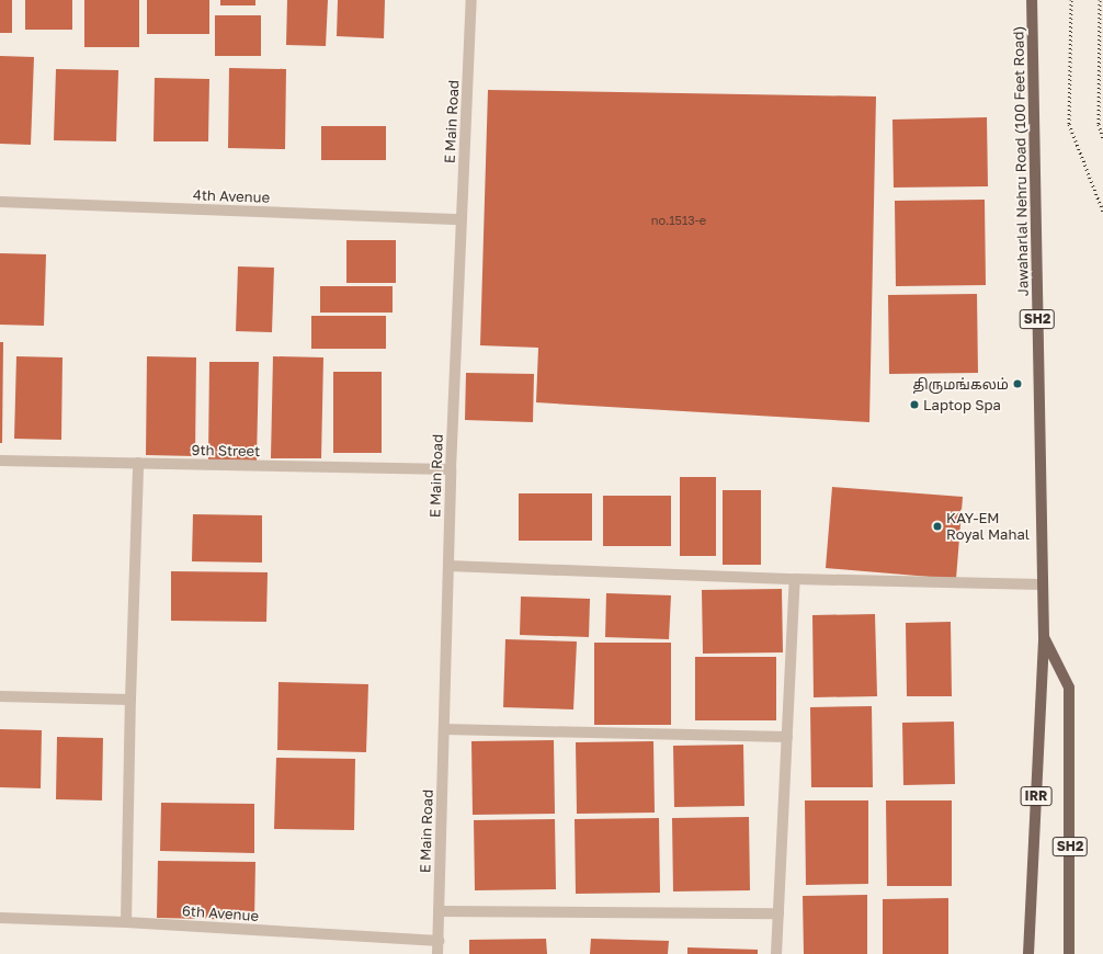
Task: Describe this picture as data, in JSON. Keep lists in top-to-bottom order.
{
  "streets": {
    "main road": ["Jawaharlal Nehru Road (100 Feet Road)", "SH2", "IRR"],
    "street": [
      "E Main Road",
      "4th Avenue",
      "9th Street",
      "6th Avenue"
    ]
  },
  "crossings": [
    ["E Main Road", "4th Avenue"],
    ["E Main Road", "9th Street"],
    ["E Main Road", "6th Avenue"],
    ["Jawaharlal Nehru Road (100 Feet Road)", "SH2"]
  ],
  "places": ["திருமங்கலம்", "Laptop Spa", "KAY-EM Royal Mahal"],
  "house_numbers": ["no.1513-e"]
}
